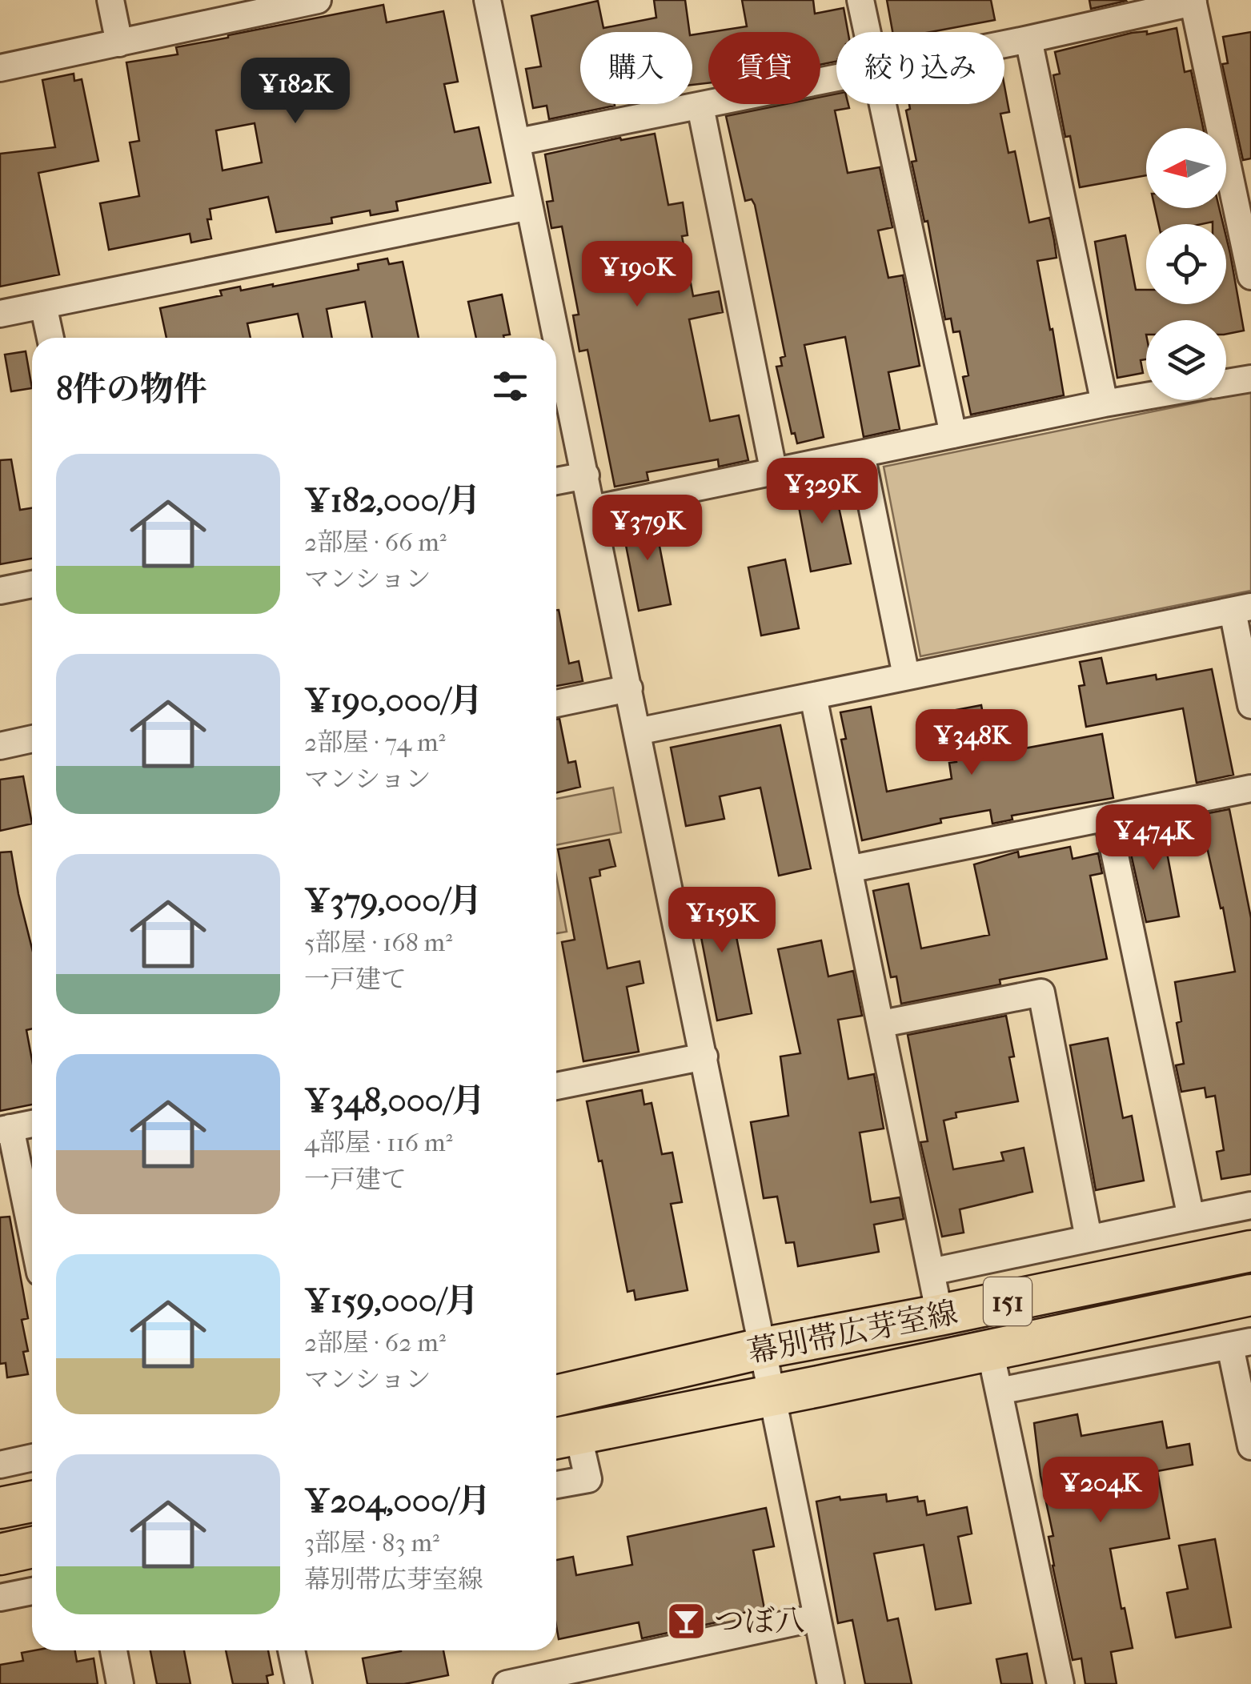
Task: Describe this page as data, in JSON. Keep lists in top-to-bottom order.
{
  "streets": {
    "main road": ["151", "幕別帯広芽室線"]
  },
  "places": {
    "bar": ["つぼ八"]
  },
  "north": "left",
  "page": {
    "chip": ["購入", "賃貸", "絞り込み"],
    "price": [
      "¥182K",
      "¥190K",
      "¥329K",
      "¥379K",
      "¥348K",
      "¥474K",
      "¥159K",
      "¥204K"
    ],
    "heading": "8件の物件",
    "list": [
      {
        "name": "¥182,000/月",
        "note": "2部屋 · 66 m² · マンション"
      },
      {
        "name": "¥190,000/月",
        "note": "2部屋 · 74 m² · マンション"
      },
      {
        "name": "¥379,000/月",
        "note": "5部屋 · 168 m² · 一戸建て"
      },
      {
        "name": "¥348,000/月",
        "note": "4部屋 · 116 m² · 一戸建て"
      },
      {
        "name": "¥159,000/月",
        "note": "2部屋 · 62 m² · マンション"
      },
      {
        "name": "¥204,000/月",
        "note": "3部屋 · 83 m² · 幕別帯広芽室線"
      }
    ]
  }
}
